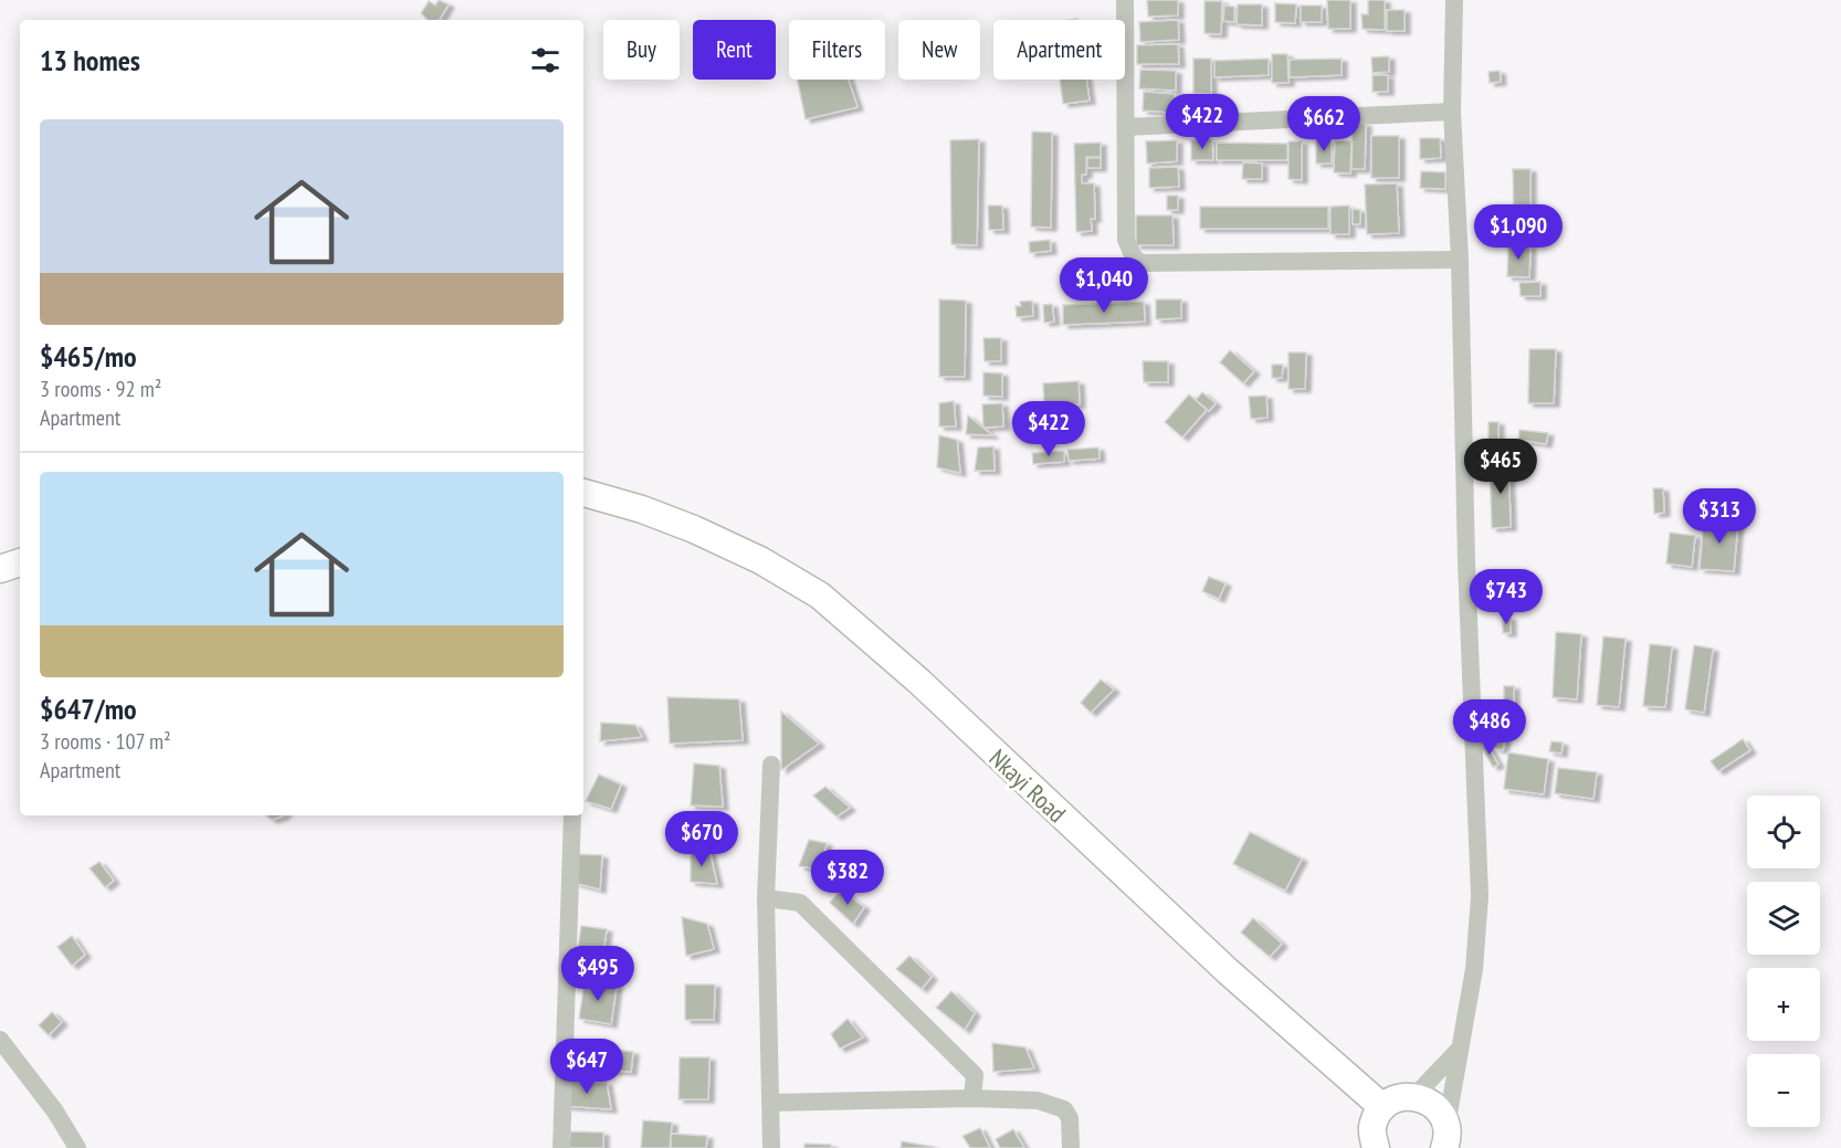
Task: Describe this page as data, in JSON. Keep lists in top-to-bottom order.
{
  "streets": {
    "main road": ["Nkayi Road"]
  },
  "page": {
    "chip": [
      "Buy",
      "Rent",
      "Filters",
      "New",
      "Apartment"
    ],
    "heading": "13 homes",
    "price": [
      "$422",
      "$662",
      "$1,090",
      "$1,040",
      "$422",
      "$465",
      "$313",
      "$743",
      "$486",
      "$670",
      "$382",
      "$495",
      "$647"
    ],
    "list": [
      {
        "name": "$465/mo",
        "note": "3 rooms · 92 m² · Apartment"
      },
      {
        "name": "$647/mo",
        "note": "3 rooms · 107 m² · Apartment"
      }
    ],
    "map_buttons": ["+", "−"]
  }
}
